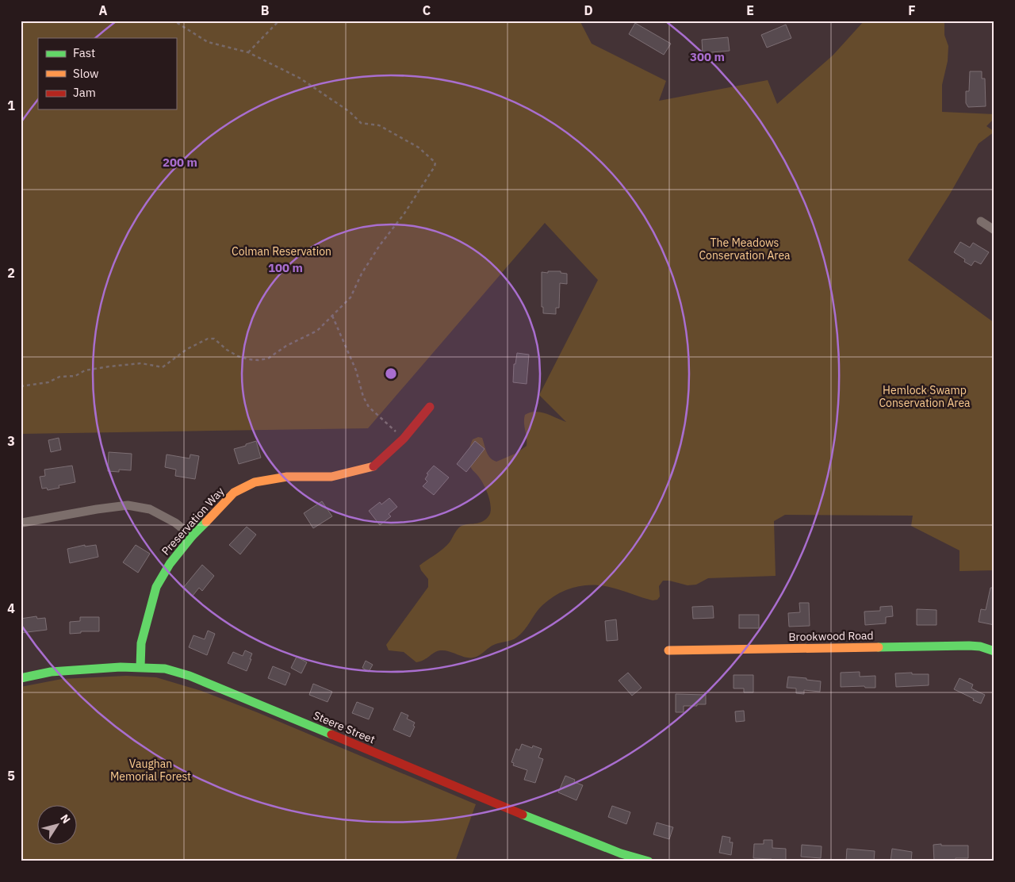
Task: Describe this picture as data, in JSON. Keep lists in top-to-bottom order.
{
  "streets": {
    "street": ["Preservation Way", "Brookwood Road", "Steere Street"]
  },
  "crossings": [
    ["Preservation Way", "Steere Street"]
  ],
  "parks": [
    "The Meadows Conservation Area",
    "Colman Reservation",
    "Hemlock Swamp Conservation Area",
    "Vaughan Memorial Forest"
  ],
  "legend": ["Fast", "Slow", "Jam"],
  "north": "top right",
  "grid": {
    "columns": [
      "A",
      "B",
      "C",
      "D",
      "E",
      "F"
    ],
    "rows": [
      "1",
      "2",
      "3",
      "4",
      "5"
    ]
  },
  "rings": ["300 m", "200 m", "100 m"]
}
